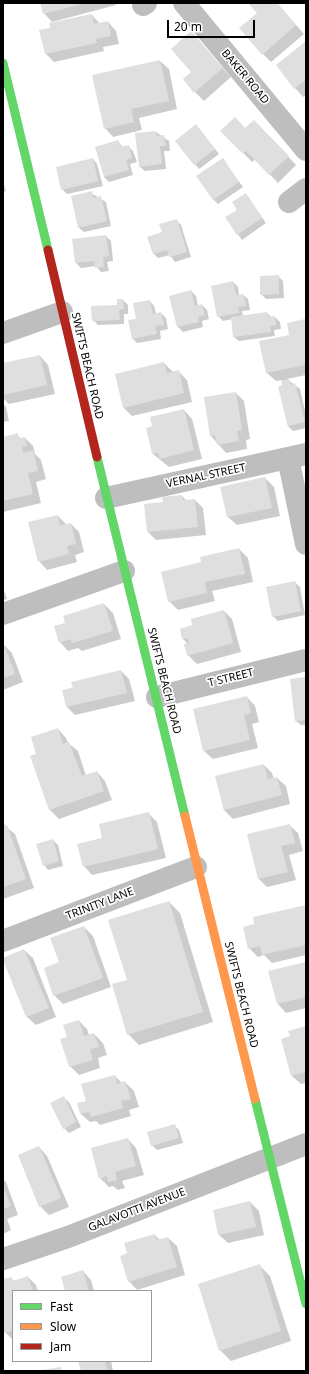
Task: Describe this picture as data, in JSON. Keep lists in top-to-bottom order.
{
  "streets": {
    "street": [
      "BAKER ROAD",
      "SWIFTS BEACH ROAD",
      "VERNAL STREET",
      "T STREET",
      "TRINITY LANE",
      "GALAVOTTI AVENUE"
    ]
  },
  "crossings": [
    ["SWIFTS BEACH ROAD", "VERNAL STREET"],
    ["SWIFTS BEACH ROAD", "T STREET"],
    ["SWIFTS BEACH ROAD", "TRINITY LANE"],
    ["SWIFTS BEACH ROAD", "GALAVOTTI AVENUE"]
  ],
  "legend": ["Fast", "Slow", "Jam"],
  "scale_bar": "20 m"
}
